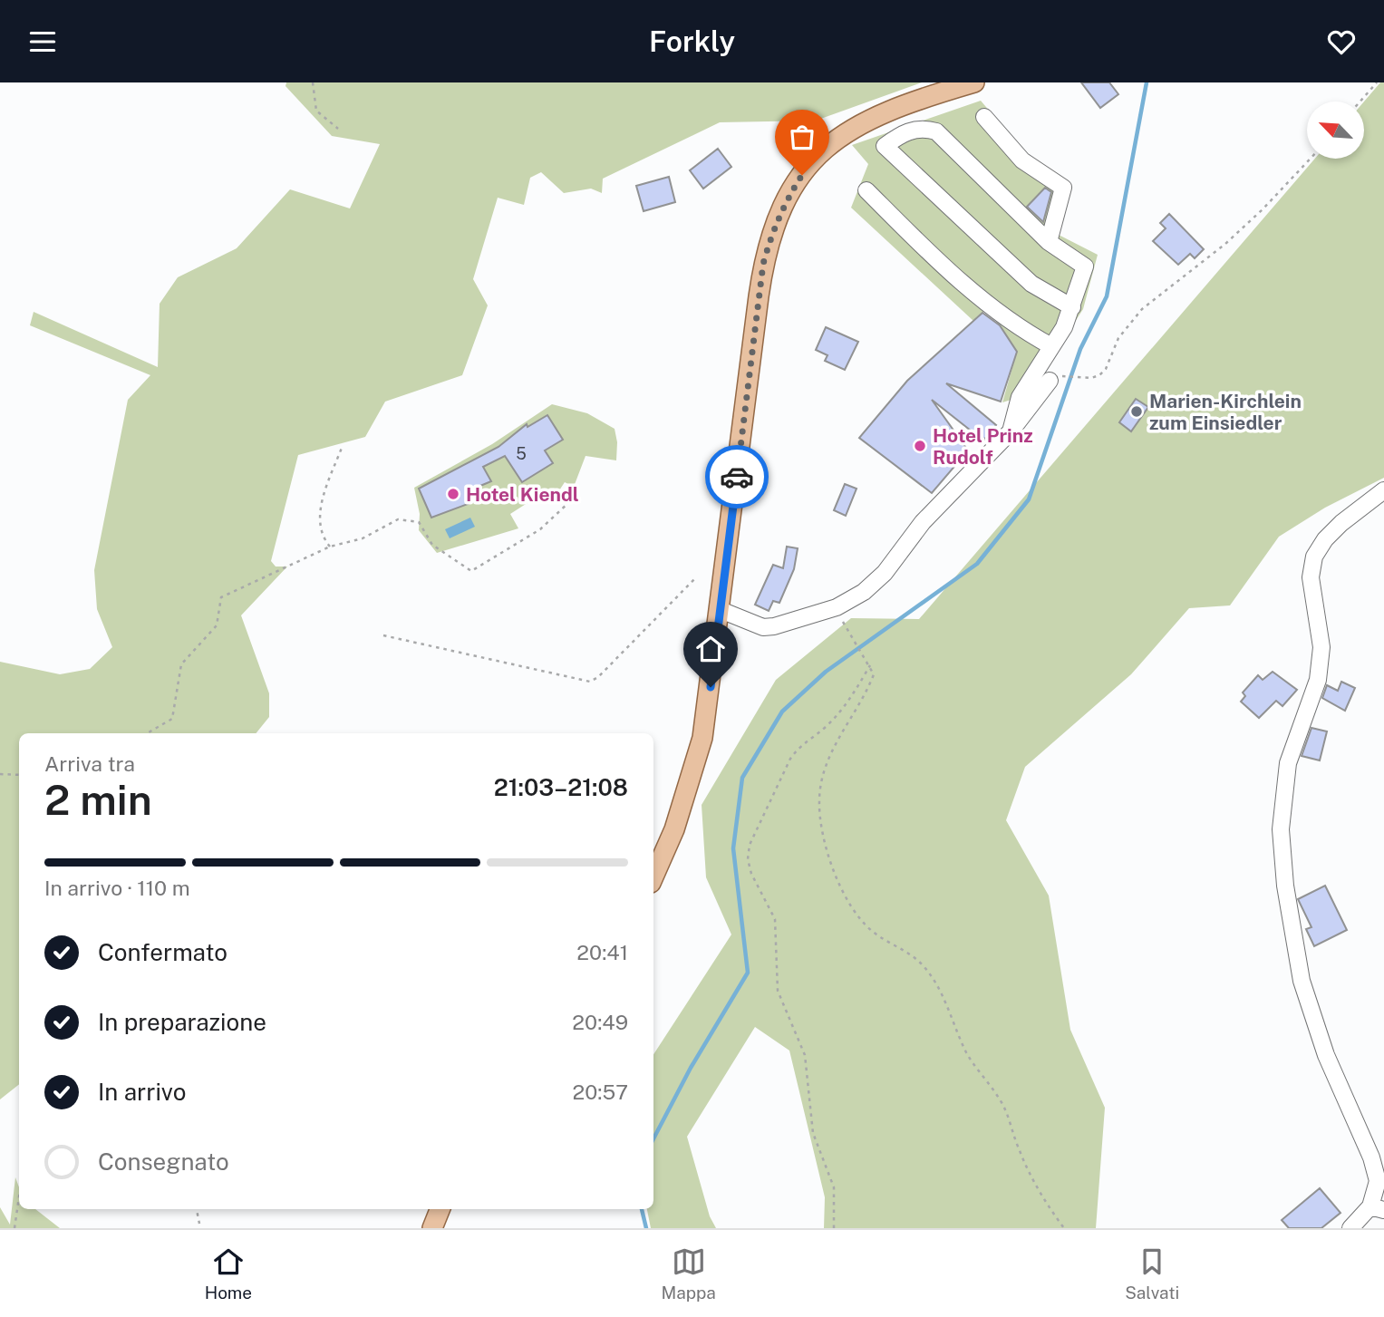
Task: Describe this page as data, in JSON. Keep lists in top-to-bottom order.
{
  "places": ["Marien-Kirchlein zum Einsiedler", "Hotel Prinz Rudolf", "Hotel Kiendl"],
  "house_numbers": ["5"],
  "north": "top left",
  "page": {
    "header": "Forkly",
    "heading": ["2 min", "Arriva tra", "21:03–21:08"],
    "bar": "In arrivo · 110 m",
    "list": [
      ["Confermato", "20:41"],
      ["In preparazione", "20:49"],
      ["In arrivo", "20:57"],
      "Consegnato"
    ],
    "tabs": ["Home", "Mappa", "Salvati"]
  }
}
